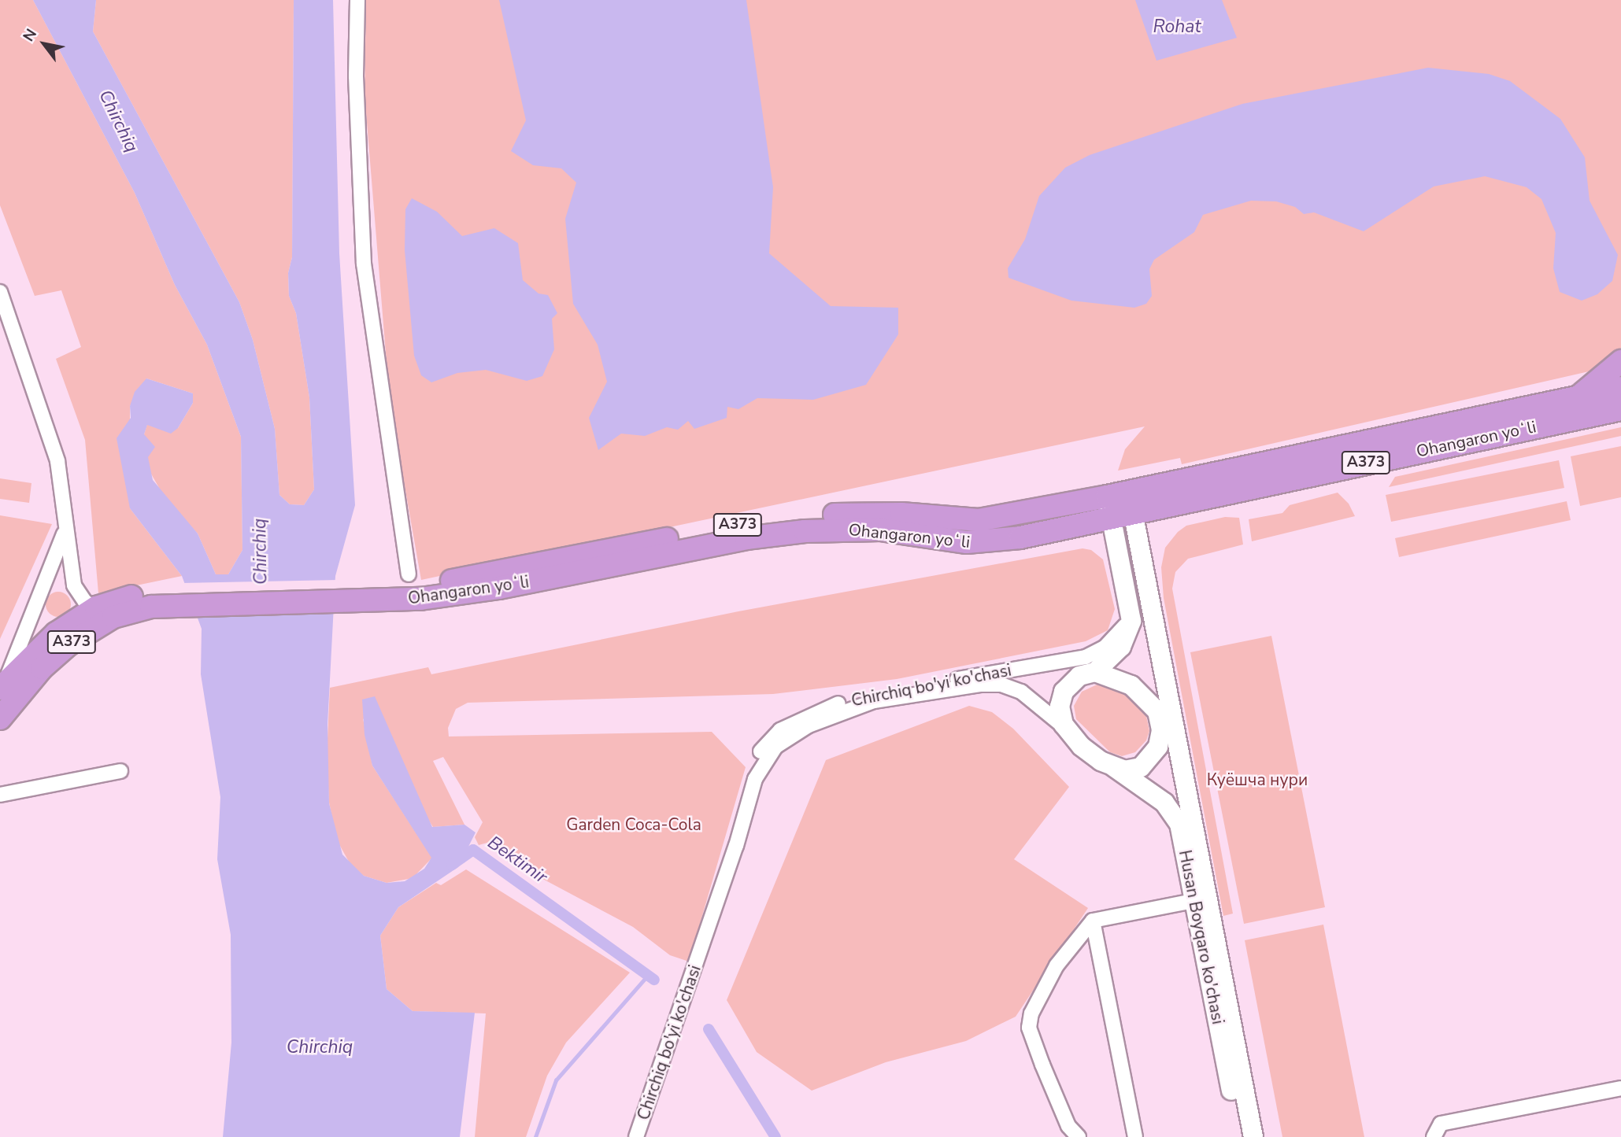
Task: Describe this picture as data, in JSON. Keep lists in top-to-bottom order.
{
  "streets": {
    "highway": ["Ohangaron yoʻli", "A373"],
    "main road": ["Husan Boyqaro ko'chasi"],
    "street": ["Chirchiq bo'yi ko'chasi"]
  },
  "crossings": [
    ["Ohangaron yoʻli", "Husan Boyqaro ko'chasi"],
    ["Chirchiq bo'yi ko'chasi", "Husan Boyqaro ko'chasi"]
  ],
  "water": ["Rohat", "Chirchiq", "Bektimir"],
  "parks": ["Куёшча нури", "Garden Coca-Cola"],
  "north": "top left"
}
